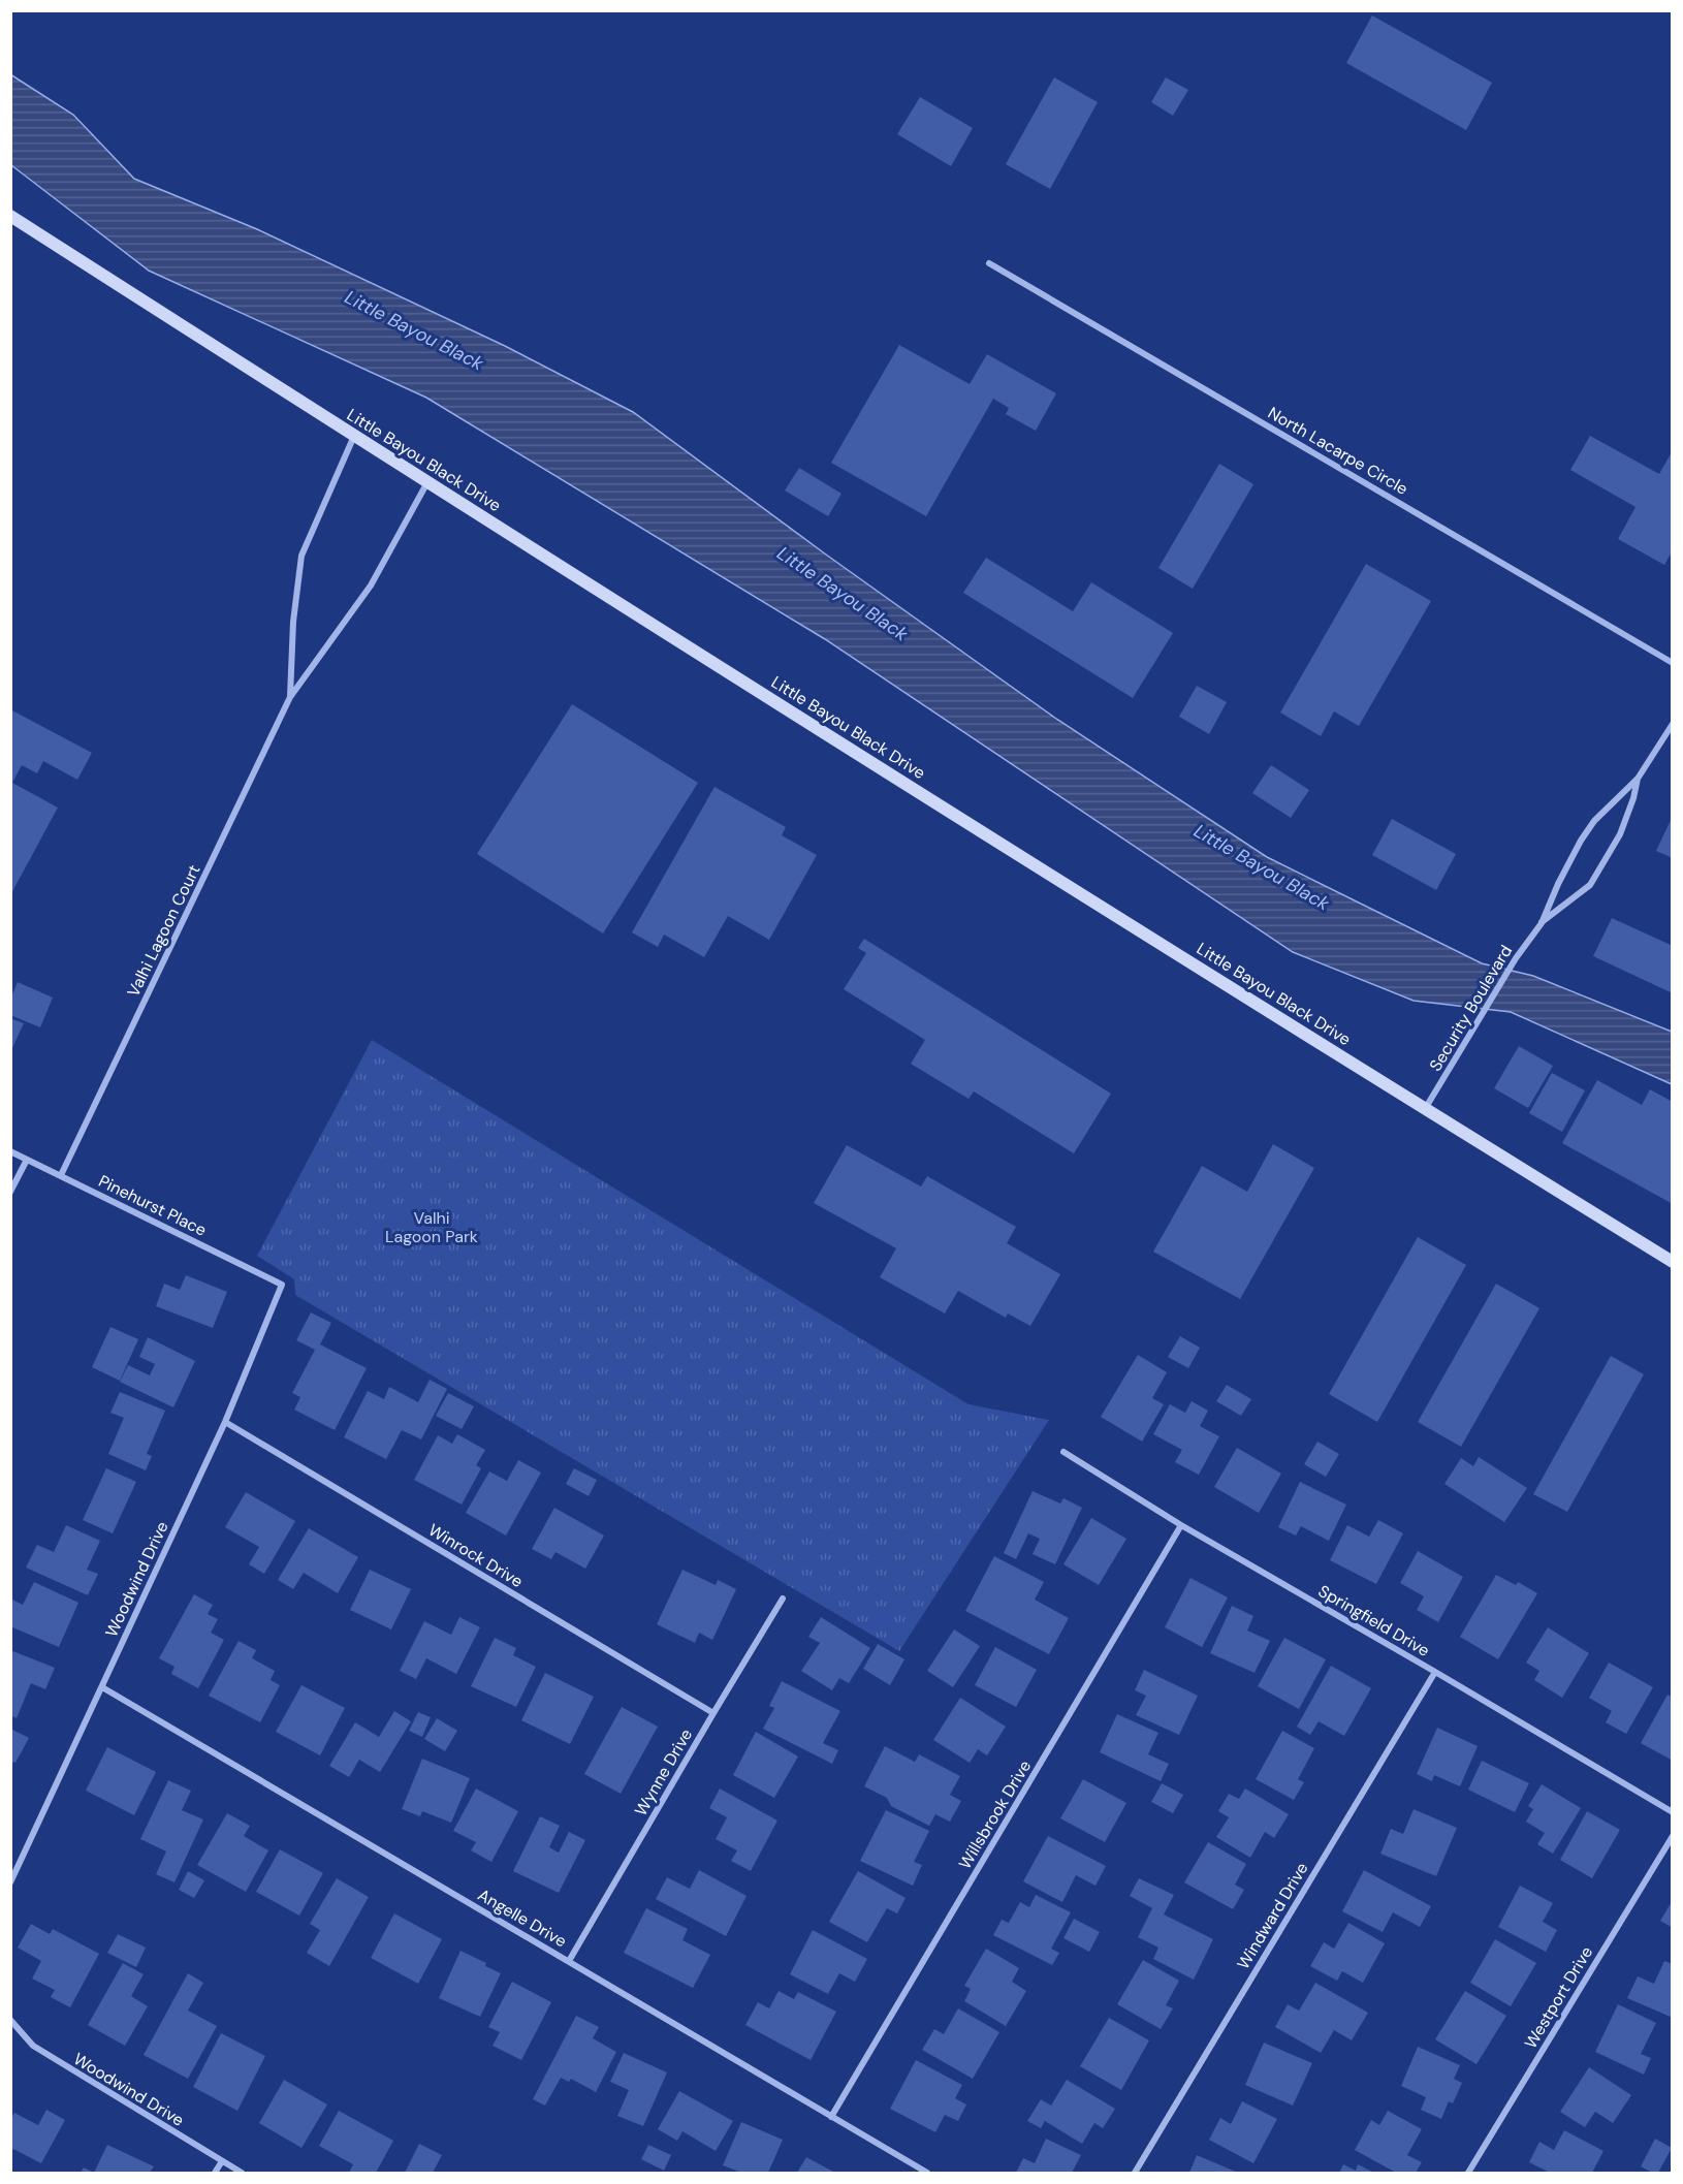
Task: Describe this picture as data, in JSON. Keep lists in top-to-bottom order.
{
  "streets": {
    "main road": ["Little Bayou Black Drive"],
    "street": [
      "North Lacarpe Circle",
      "Valhi Lagoon Court",
      "Security Boulevard",
      "Pinehurst Place",
      "Winrock Drive",
      "Woodwind Drive",
      "Springfield Drive",
      "Wynne Drive",
      "Willsbrook Drive",
      "Windward Drive",
      "Angelle Drive",
      "Westport Drive"
    ]
  },
  "crossings": [
    ["Little Bayou Black Drive", "Valhi Lagoon Court"],
    ["Little Bayou Black Drive", "Security Boulevard"],
    ["Valhi Lagoon Court", "Pinehurst Place"],
    ["Pinehurst Place", "Woodwind Drive"],
    ["Winrock Drive", "Woodwind Drive"],
    ["Winrock Drive", "Wynne Drive"],
    ["Woodwind Drive", "Angelle Drive"],
    ["Springfield Drive", "Willsbrook Drive"],
    ["Springfield Drive", "Windward Drive"],
    ["Wynne Drive", "Angelle Drive"],
    ["Willsbrook Drive", "Angelle Drive"]
  ],
  "water": ["Little Bayou Black"],
  "parks": ["Valhi Lagoon Park"]
}
